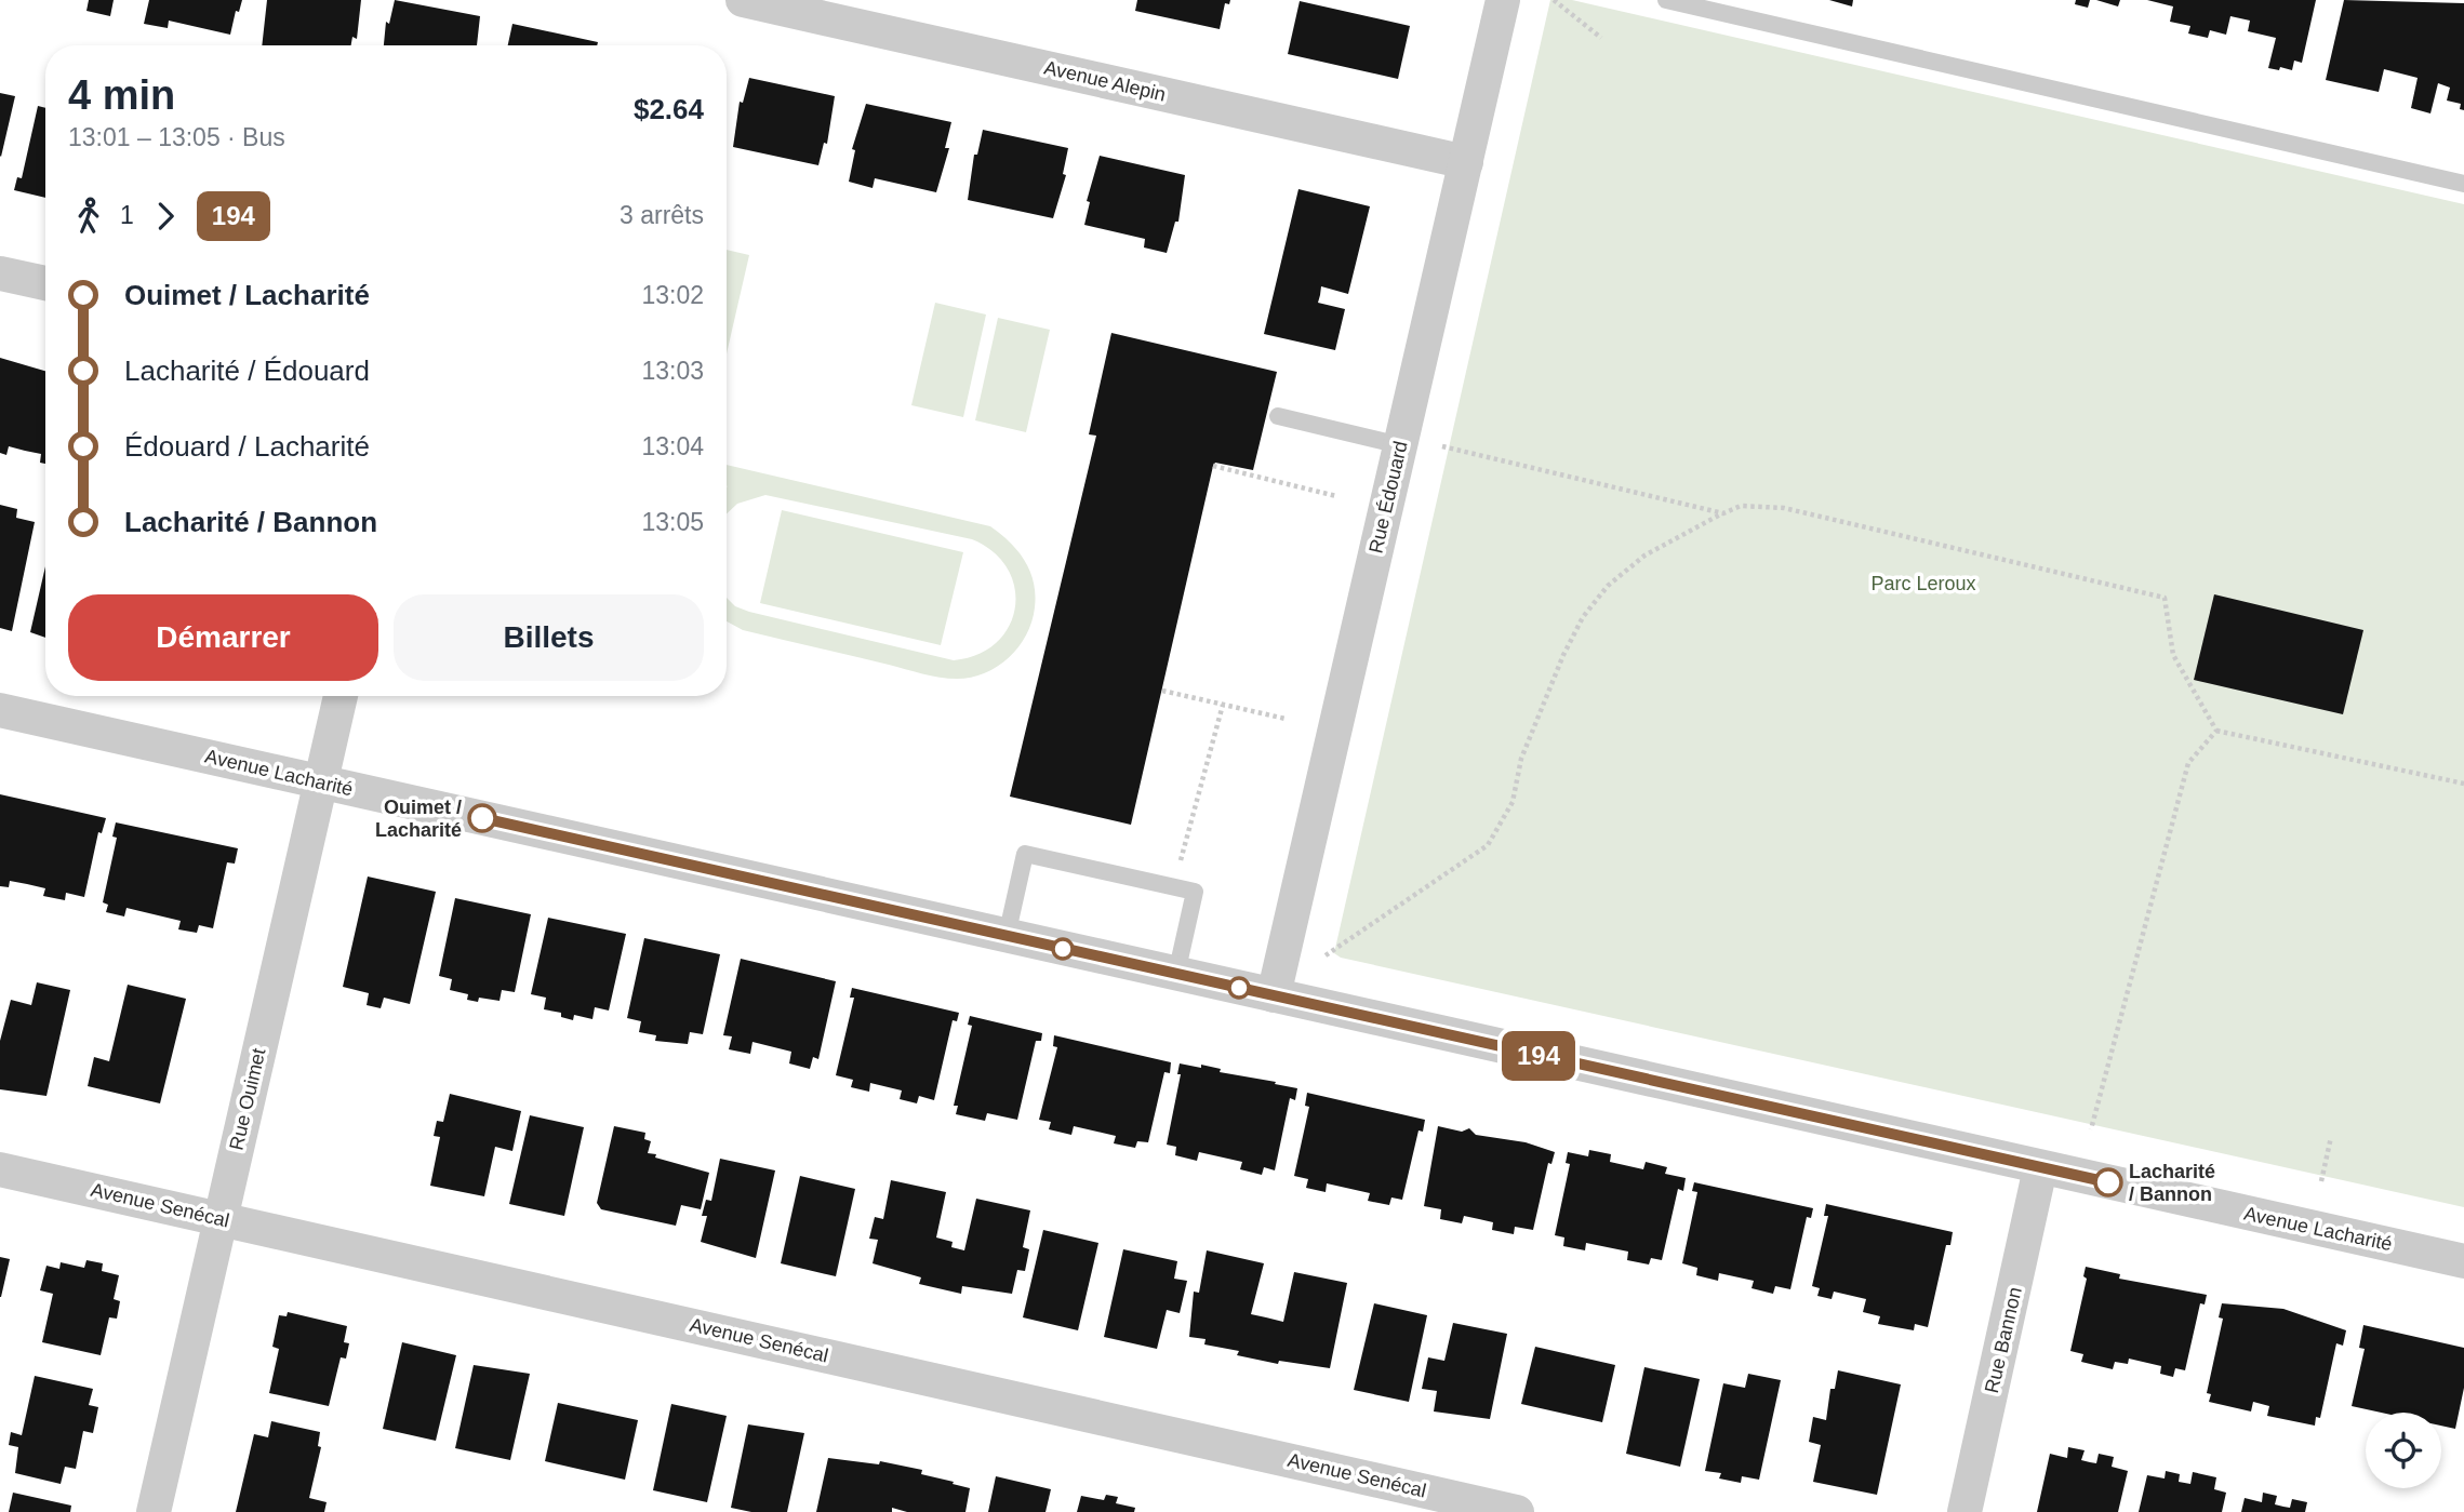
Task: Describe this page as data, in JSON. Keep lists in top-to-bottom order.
{
  "streets": {
    "street": [
      "Avenue Alepin",
      "Rue Édouard",
      "Avenue Lacharité",
      "Rue Ouimet",
      "Avenue Senécal",
      "Rue Bannon"
    ]
  },
  "crossings": [
    ["Avenue Alepin", "Rue Édouard"],
    ["Rue Édouard", "Avenue Lacharité"],
    ["Avenue Lacharité", "Rue Ouimet"],
    ["Avenue Lacharité", "Rue Bannon"],
    ["Rue Ouimet", "Avenue Senécal"]
  ],
  "parks": ["Parc Leroux"],
  "places": ["Ouimet / Lacharité", "Lacharité / Bannon"],
  "lines": ["bus line 194"],
  "page": {
    "on_map": "194",
    "heading": ["4 min", "13:01 – 13:05 · Bus", "$2.64"],
    "legs": ["1", "194", "3 arrêts"],
    "list": [
      {
        "name": "Ouimet / Lacharité",
        "value": "13:02"
      },
      {
        "name": "Lacharité / Édouard",
        "value": "13:03"
      },
      {
        "name": "Édouard / Lacharité",
        "value": "13:04"
      },
      {
        "name": "Lacharité / Bannon",
        "value": "13:05"
      }
    ],
    "buttons": ["Démarrer", "Billets"]
  }
}
